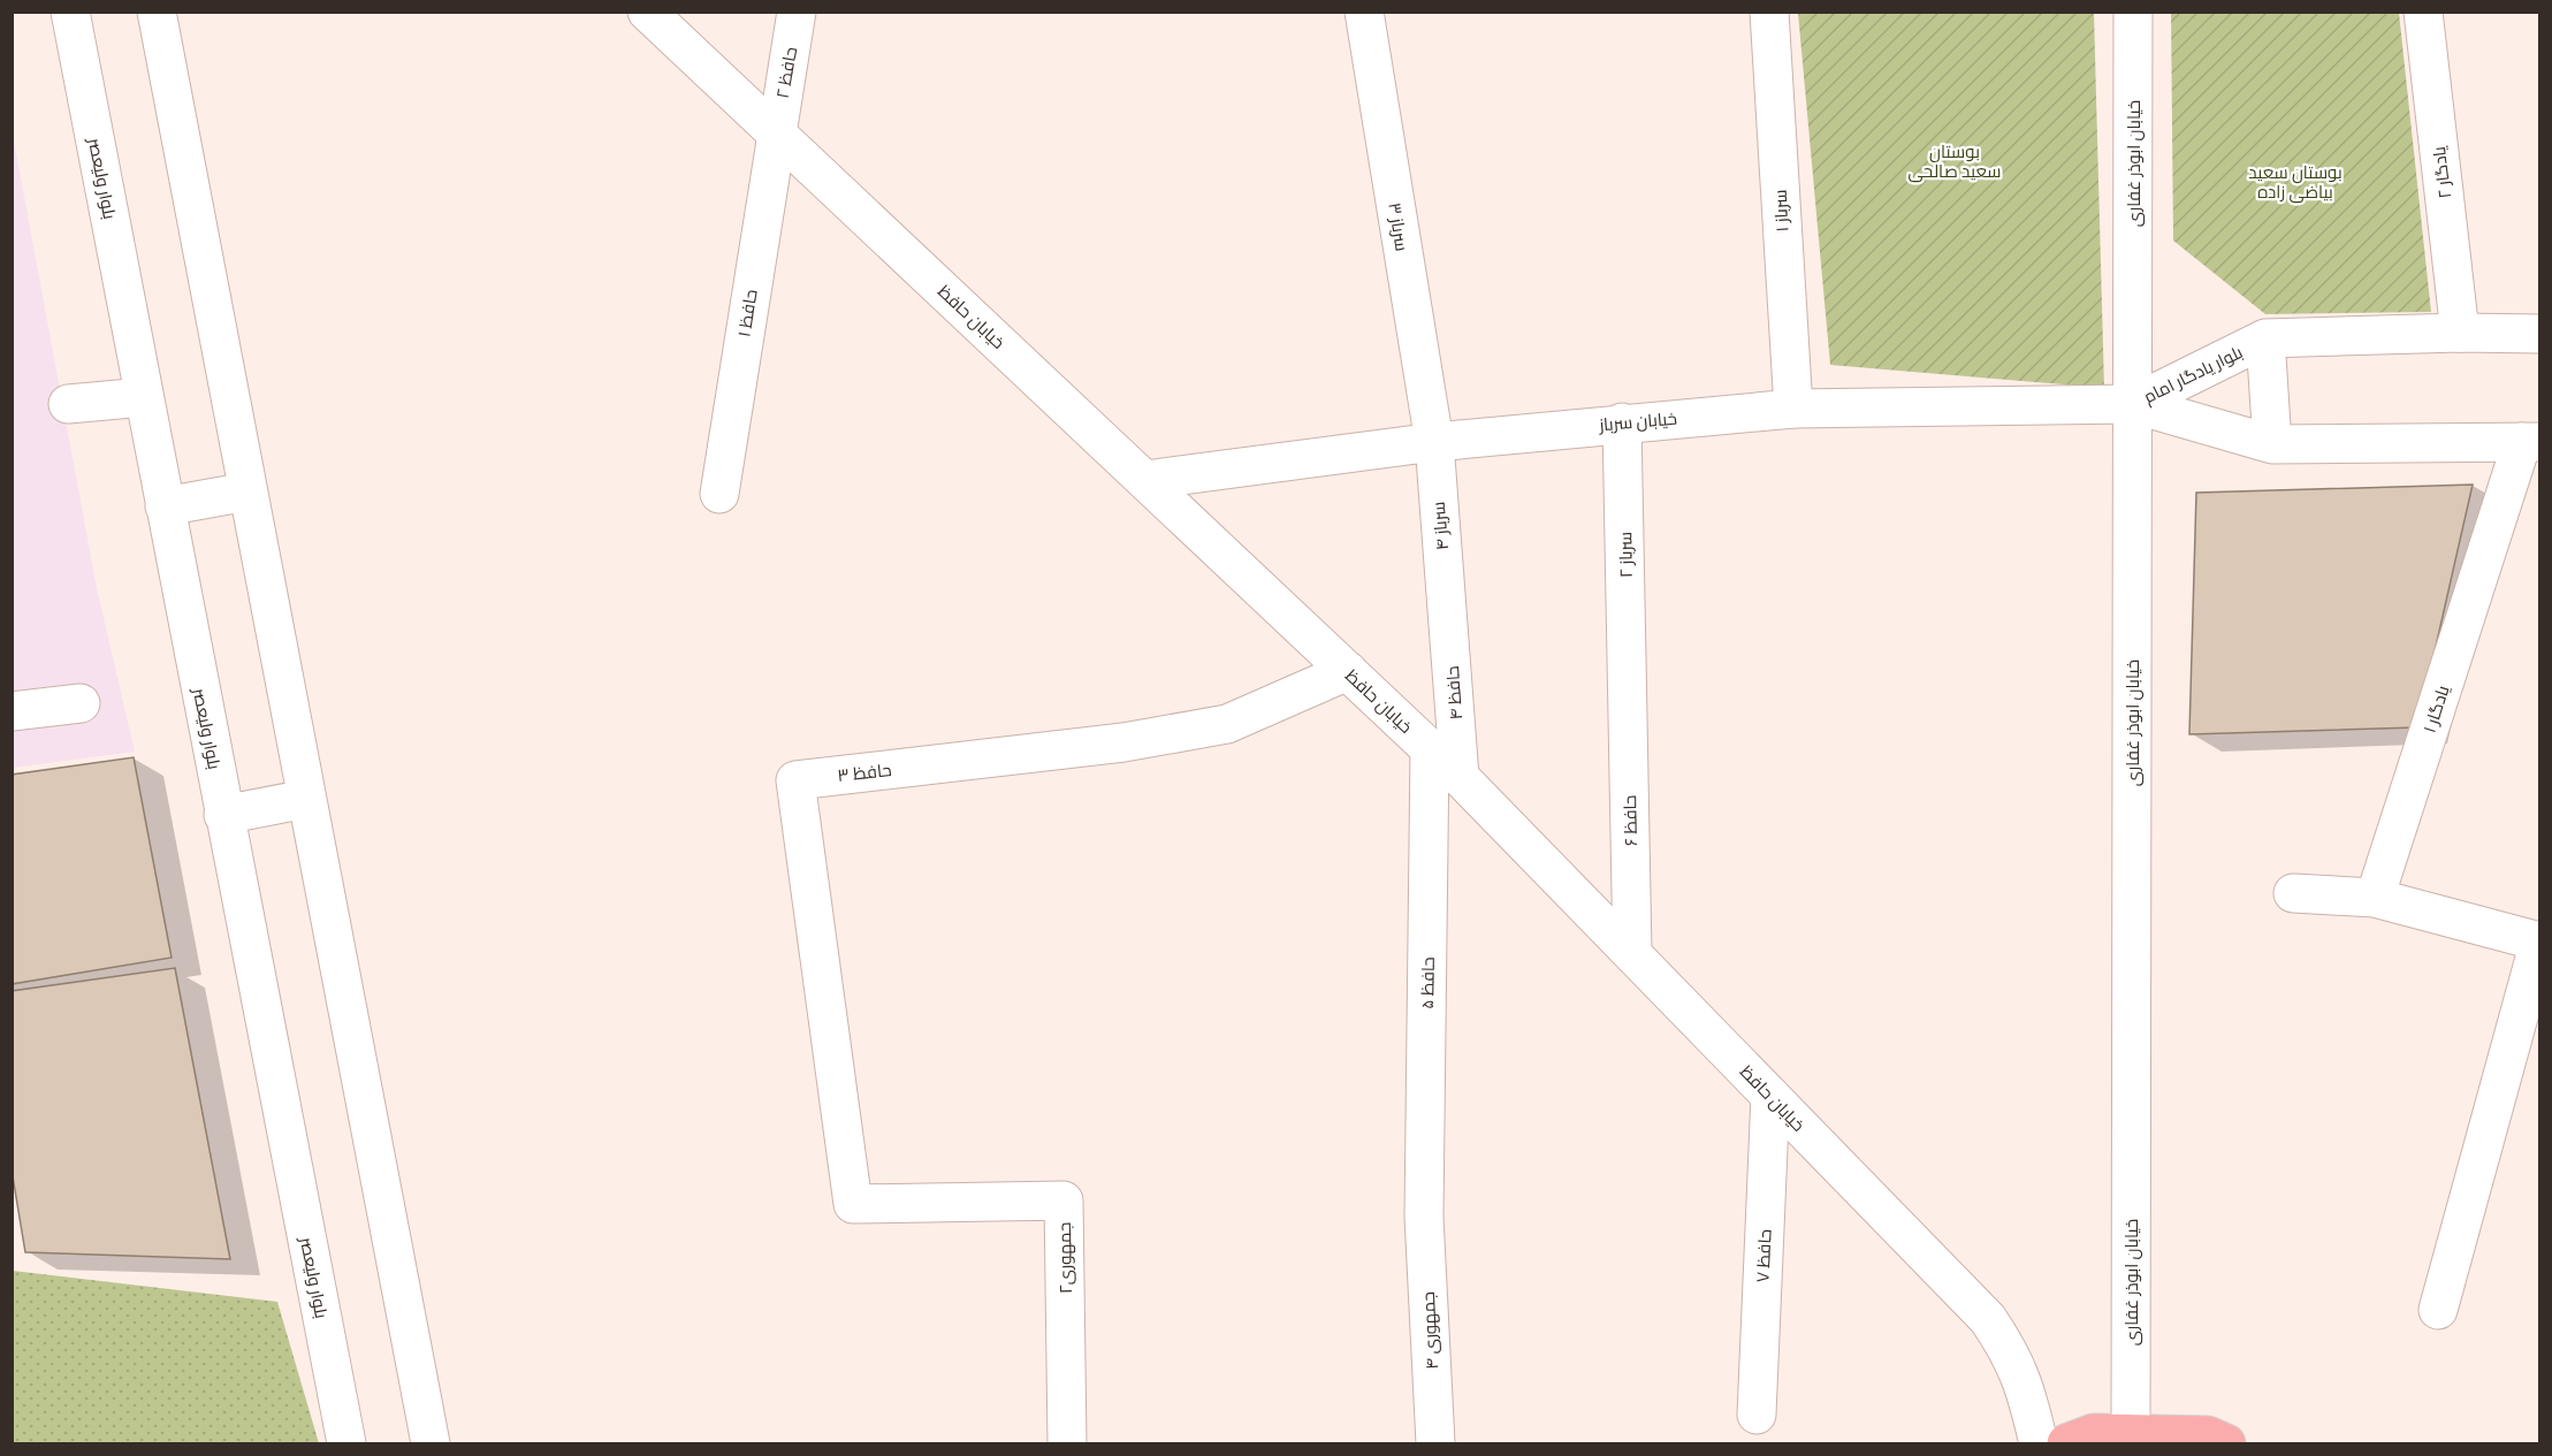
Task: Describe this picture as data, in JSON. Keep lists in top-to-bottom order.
{
  "streets": {
    "street": [
      "حافظ ۲",
      "خیابان ابوذر غفاری",
      "یادگار ۲",
      "بلوار ولیعصر",
      "سرباز ۱",
      "سرباز ۳",
      "حافظ ۱",
      "خیابان حافظ",
      "بلوار یادگار امام",
      "خیابان سرباز",
      "سرباز ۴",
      "سرباز ۲",
      "حافظ ۴",
      "یادگار ۱",
      "حافظ ۳",
      "حافظ ۶",
      "حافظ ۵",
      "حافظ ۷",
      "جمهوری۲",
      "جمهوری ۴"
    ]
  },
  "crossings": [
    ["حافظ ۲", "حافظ ۱"],
    ["حافظ ۲", "خیابان حافظ"],
    ["خیابان ابوذر غفاری", "بلوار یادگار امام"],
    ["خیابان ابوذر غفاری", "خیابان سرباز"],
    ["یادگار ۲", "بلوار یادگار امام"],
    ["سرباز ۱", "خیابان سرباز"],
    ["سرباز ۳", "خیابان سرباز"],
    ["سرباز ۳", "سرباز ۴"],
    ["حافظ ۱", "خیابان حافظ"],
    ["خیابان حافظ", "خیابان سرباز"],
    ["خیابان حافظ", "حافظ ۴"],
    ["خیابان حافظ", "حافظ ۳"],
    ["خیابان حافظ", "حافظ ۶"],
    ["خیابان حافظ", "حافظ ۵"],
    ["خیابان حافظ", "حافظ ۷"],
    ["بلوار یادگار امام", "خیابان سرباز"],
    ["بلوار یادگار امام", "یادگار ۱"],
    ["خیابان سرباز", "سرباز ۴"],
    ["خیابان سرباز", "سرباز ۲"],
    ["سرباز ۴", "حافظ ۴"],
    ["سرباز ۲", "حافظ ۶"],
    ["حافظ ۳", "جمهوری۲"],
    ["حافظ ۵", "جمهوری ۴"]
  ],
  "parks": ["بوستان سعید صالحی", "بوستان سعید بیاضی زاده"]
}
